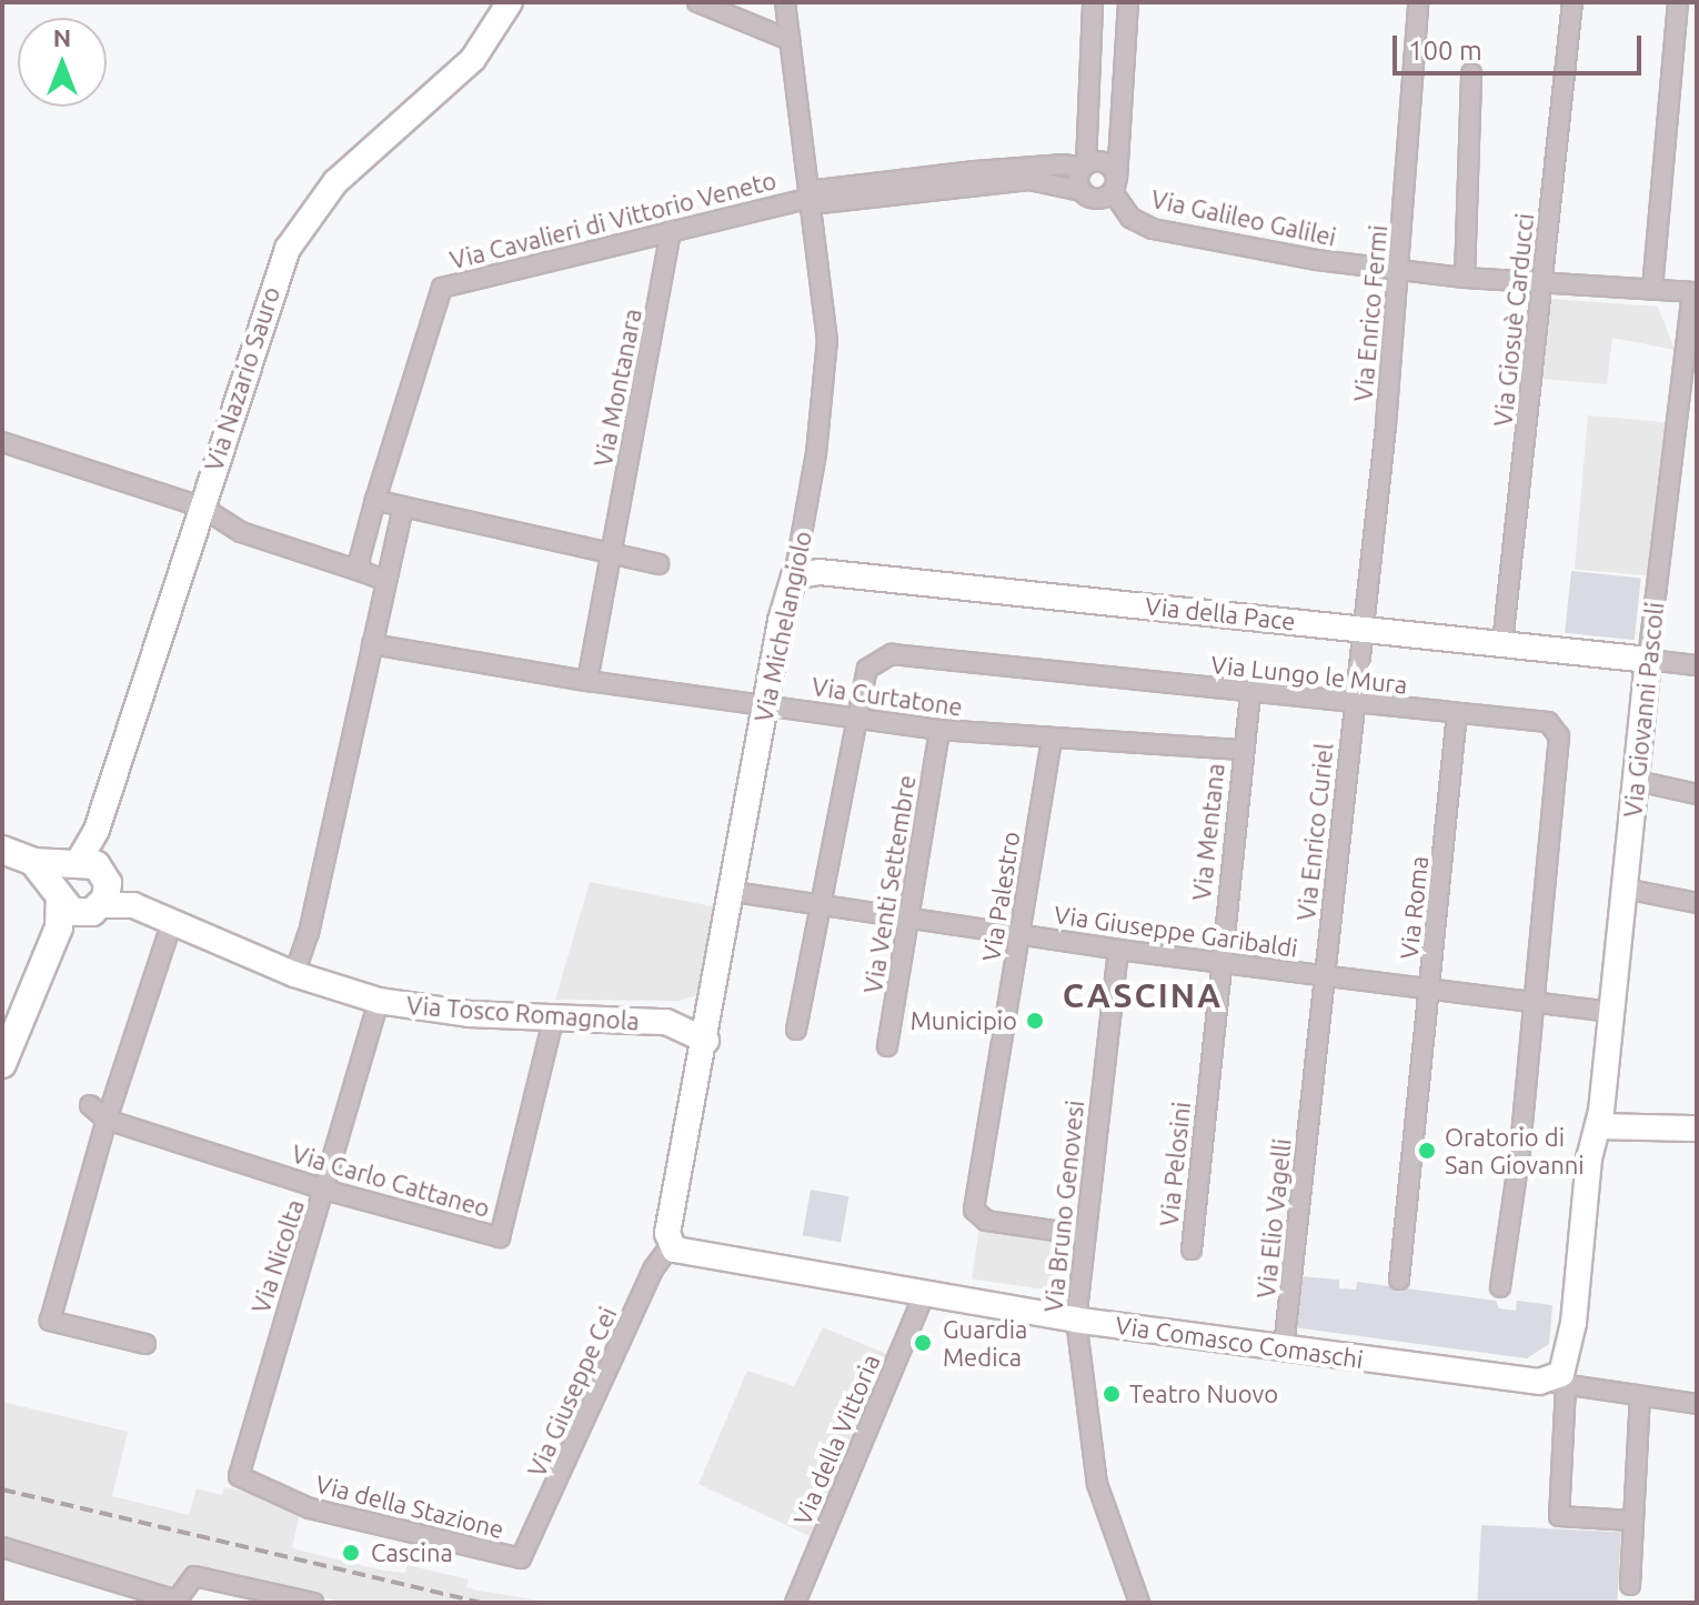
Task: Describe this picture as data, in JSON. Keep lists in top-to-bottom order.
{
  "streets": {
    "main road": [
      "Via Nazario Sauro",
      "Via della Pace",
      "Via Michelangiolo",
      "Via Giovanni Pascoli",
      "Via Tosco Romagnola",
      "Via Comasco Comaschi"
    ],
    "street": [
      "Via Galileo Galilei",
      "Via Cavalieri di Vittorio Veneto",
      "Via Enrico Fermi",
      "Via Giosuè Carducci",
      "Via Montanara",
      "Via Lungo le Mura",
      "Via Curtatone",
      "Via Mentana",
      "Via Enrico Curiel",
      "Via Venti Settembre",
      "Via Palestro",
      "Via Roma",
      "Via Giuseppe Garibaldi",
      "Via Pelosini",
      "Via Carlo Cattaneo",
      "Via Bruno Genovesi",
      "Via Elio Vagelli",
      "Via Nicolta",
      "Via Giuseppe Cei",
      "Via della Vittoria",
      "Via della Stazione"
    ]
  },
  "crossings": [
    ["Via Galileo Galilei", "Via Cavalieri di Vittorio Veneto"],
    ["Via Galileo Galilei", "Via Enrico Fermi"],
    ["Via Galileo Galilei", "Via Giosuè Carducci"],
    ["Via Galileo Galilei", "Via Michelangiolo"],
    ["Via Galileo Galilei", "Via Giovanni Pascoli"],
    ["Via Cavalieri di Vittorio Veneto", "Via Montanara"],
    ["Via Cavalieri di Vittorio Veneto", "Via Michelangiolo"],
    ["Via Enrico Fermi", "Via della Pace"],
    ["Via Enrico Fermi", "Via Enrico Curiel"],
    ["Via Giosuè Carducci", "Via della Pace"],
    ["Via Nazario Sauro", "Via Tosco Romagnola"],
    ["Via Montanara", "Via Curtatone"],
    ["Via della Pace", "Via Michelangiolo"],
    ["Via della Pace", "Via Giovanni Pascoli"],
    ["Via della Pace", "Via Enrico Curiel"],
    ["Via Michelangiolo", "Via Curtatone"],
    ["Via Michelangiolo", "Via Giuseppe Garibaldi"],
    ["Via Michelangiolo", "Via Comasco Comaschi"],
    ["Via Michelangiolo", "Via Giuseppe Cei"],
    ["Via Lungo le Mura", "Via Curtatone"],
    ["Via Lungo le Mura", "Via Mentana"],
    ["Via Lungo le Mura", "Via Enrico Curiel"],
    ["Via Lungo le Mura", "Via Roma"],
    ["Via Lungo le Mura", "Via Giuseppe Garibaldi"],
    ["Via Curtatone", "Via Mentana"],
    ["Via Curtatone", "Via Venti Settembre"],
    ["Via Curtatone", "Via Palestro"],
    ["Via Giovanni Pascoli", "Via Giuseppe Garibaldi"],
    ["Via Mentana", "Via Giuseppe Garibaldi"],
    ["Via Mentana", "Via Pelosini"],
    ["Via Enrico Curiel", "Via Giuseppe Garibaldi"],
    ["Via Enrico Curiel", "Via Elio Vagelli"],
    ["Via Venti Settembre", "Via Giuseppe Garibaldi"],
    ["Via Palestro", "Via Giuseppe Garibaldi"],
    ["Via Palestro", "Via Bruno Genovesi"],
    ["Via Roma", "Via Giuseppe Garibaldi"],
    ["Via Giuseppe Garibaldi", "Via Bruno Genovesi"],
    ["Via Tosco Romagnola", "Via Carlo Cattaneo"],
    ["Via Tosco Romagnola", "Via Nicolta"],
    ["Via Carlo Cattaneo", "Via Nicolta"],
    ["Via Bruno Genovesi", "Via Comasco Comaschi"],
    ["Via Elio Vagelli", "Via Comasco Comaschi"],
    ["Via Nicolta", "Via della Stazione"],
    ["Via Comasco Comaschi", "Via Giuseppe Cei"],
    ["Via Comasco Comaschi", "Via della Vittoria"],
    ["Via Giuseppe Cei", "Via della Stazione"]
  ],
  "districts": ["CASCINA"],
  "places": [
    "Municipio",
    "Oratorio di San Giovanni",
    "Guardia Medica",
    "Teatro Nuovo",
    "Cascina"
  ],
  "scale_bar": "100 m",
  "north": "top"
}
